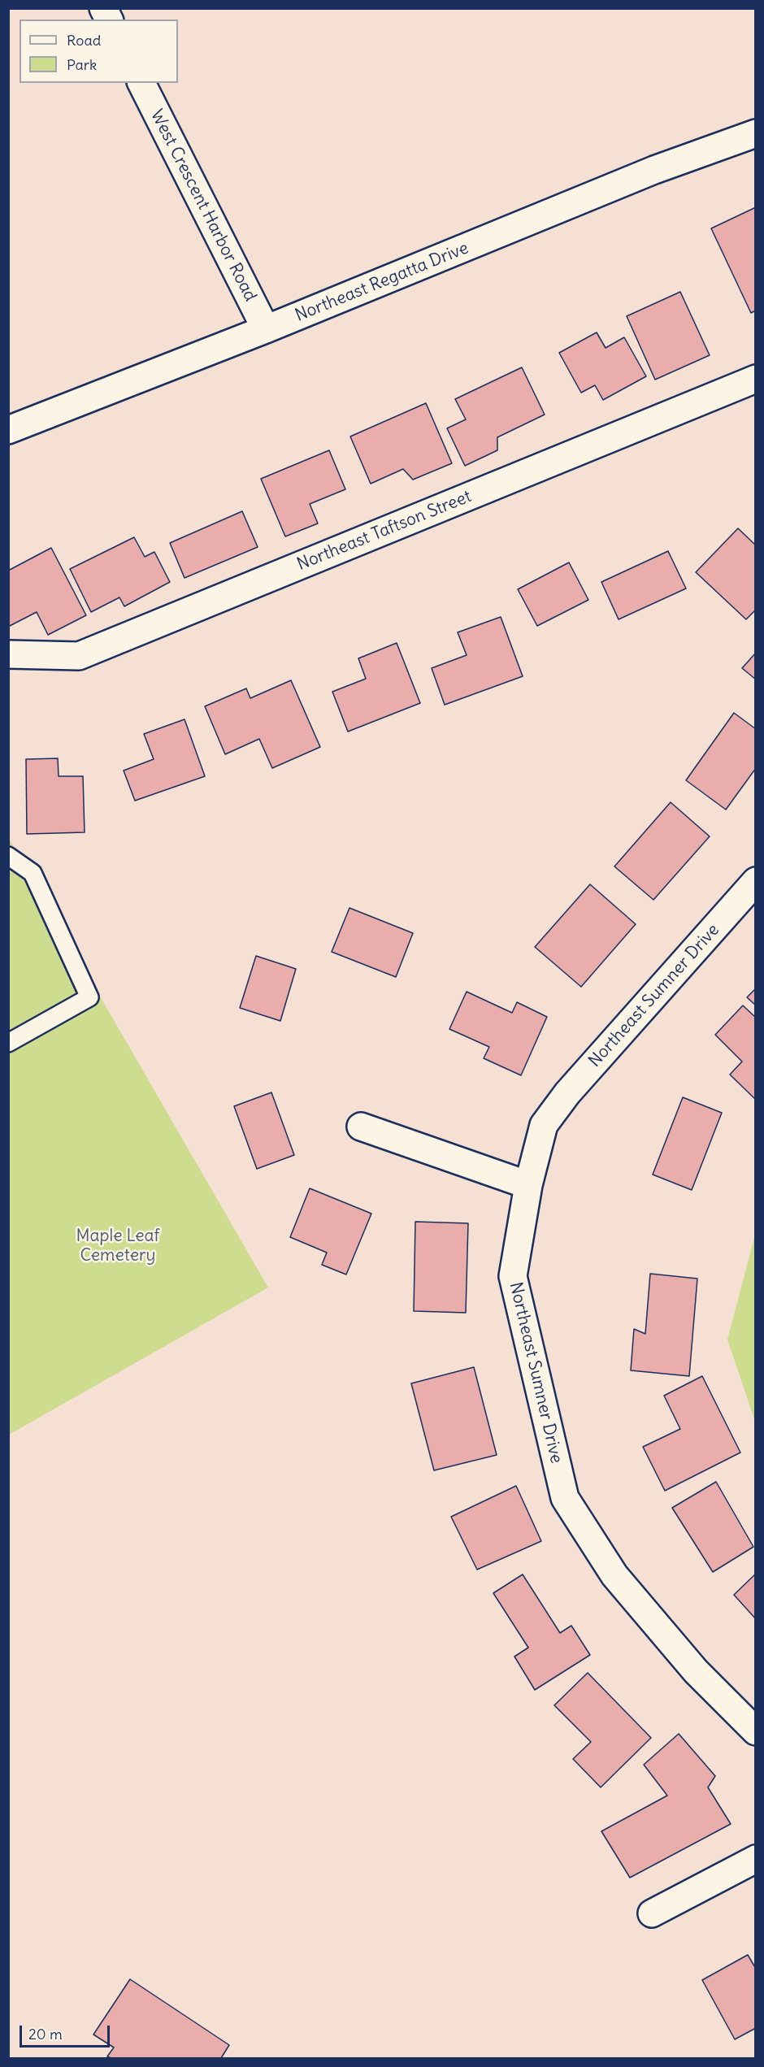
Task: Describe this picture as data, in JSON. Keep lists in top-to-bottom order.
{
  "streets": {
    "street": [
      "West Crescent Harbor Road",
      "Northeast Regatta Drive",
      "Northeast Taftson Street",
      "Northeast Sumner Drive"
    ]
  },
  "crossings": [
    ["West Crescent Harbor Road", "Northeast Regatta Drive"]
  ],
  "parks": ["Maple Leaf Cemetery"],
  "legend": ["Road", "Park"],
  "scale_bar": "20 m"
}
